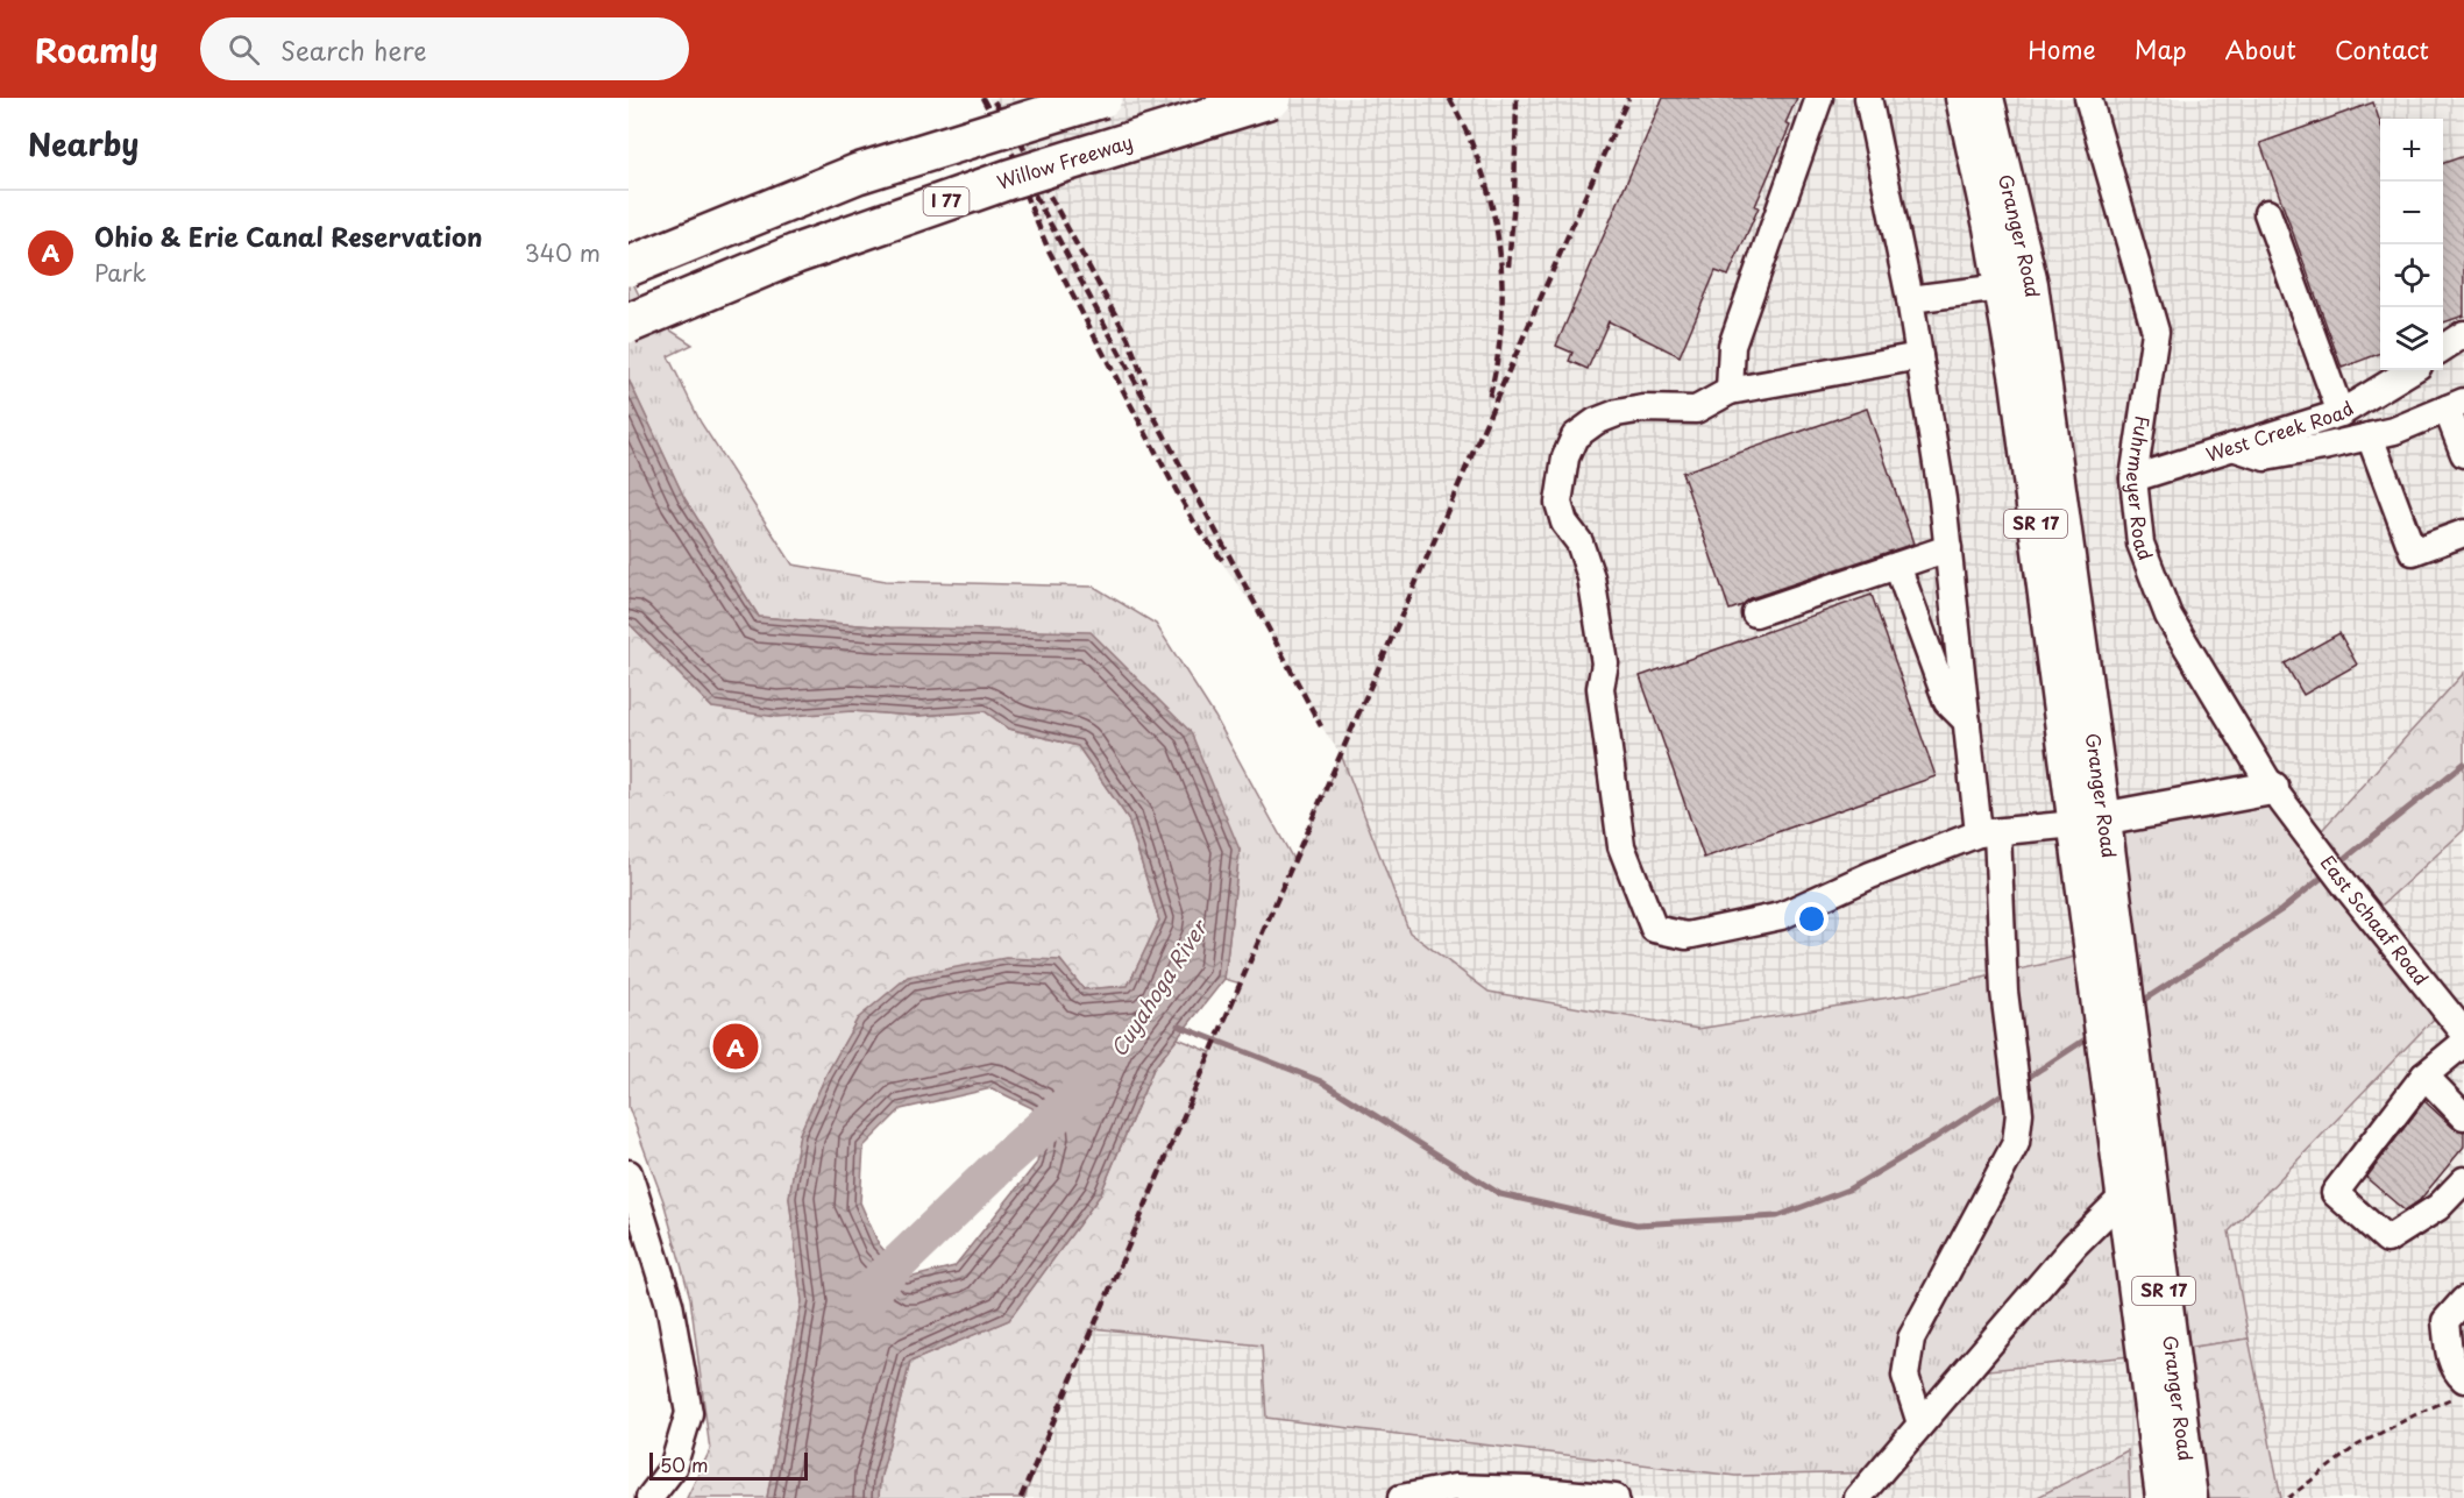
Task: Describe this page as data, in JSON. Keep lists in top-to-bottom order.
{
  "streets": {
    "highway": ["Willow Freeway", "I 77"],
    "main road": ["Granger Road", "SR 17"],
    "street": ["West Creek Road", "Fuhrmeyer Road", "East Schaaf Road"]
  },
  "crossings": [
    ["West Creek Road", "Fuhrmeyer Road"],
    ["Fuhrmeyer Road", "East Schaaf Road"]
  ],
  "water": ["Cuyahoga River"],
  "scale_bar": "50 m",
  "page": {
    "header": "Roamly",
    "search": "Search here",
    "nav": [
      "Home",
      "Map",
      "About",
      "Contact"
    ],
    "heading": "Nearby",
    "map_buttons": ["+", "−"],
    "list": [
      {
        "mark": "A",
        "name": "Ohio & Erie Canal Reservation",
        "note": "Park",
        "value": "340 m"
      }
    ],
    "pins": "A",
    "scale": "50 m"
  }
}
